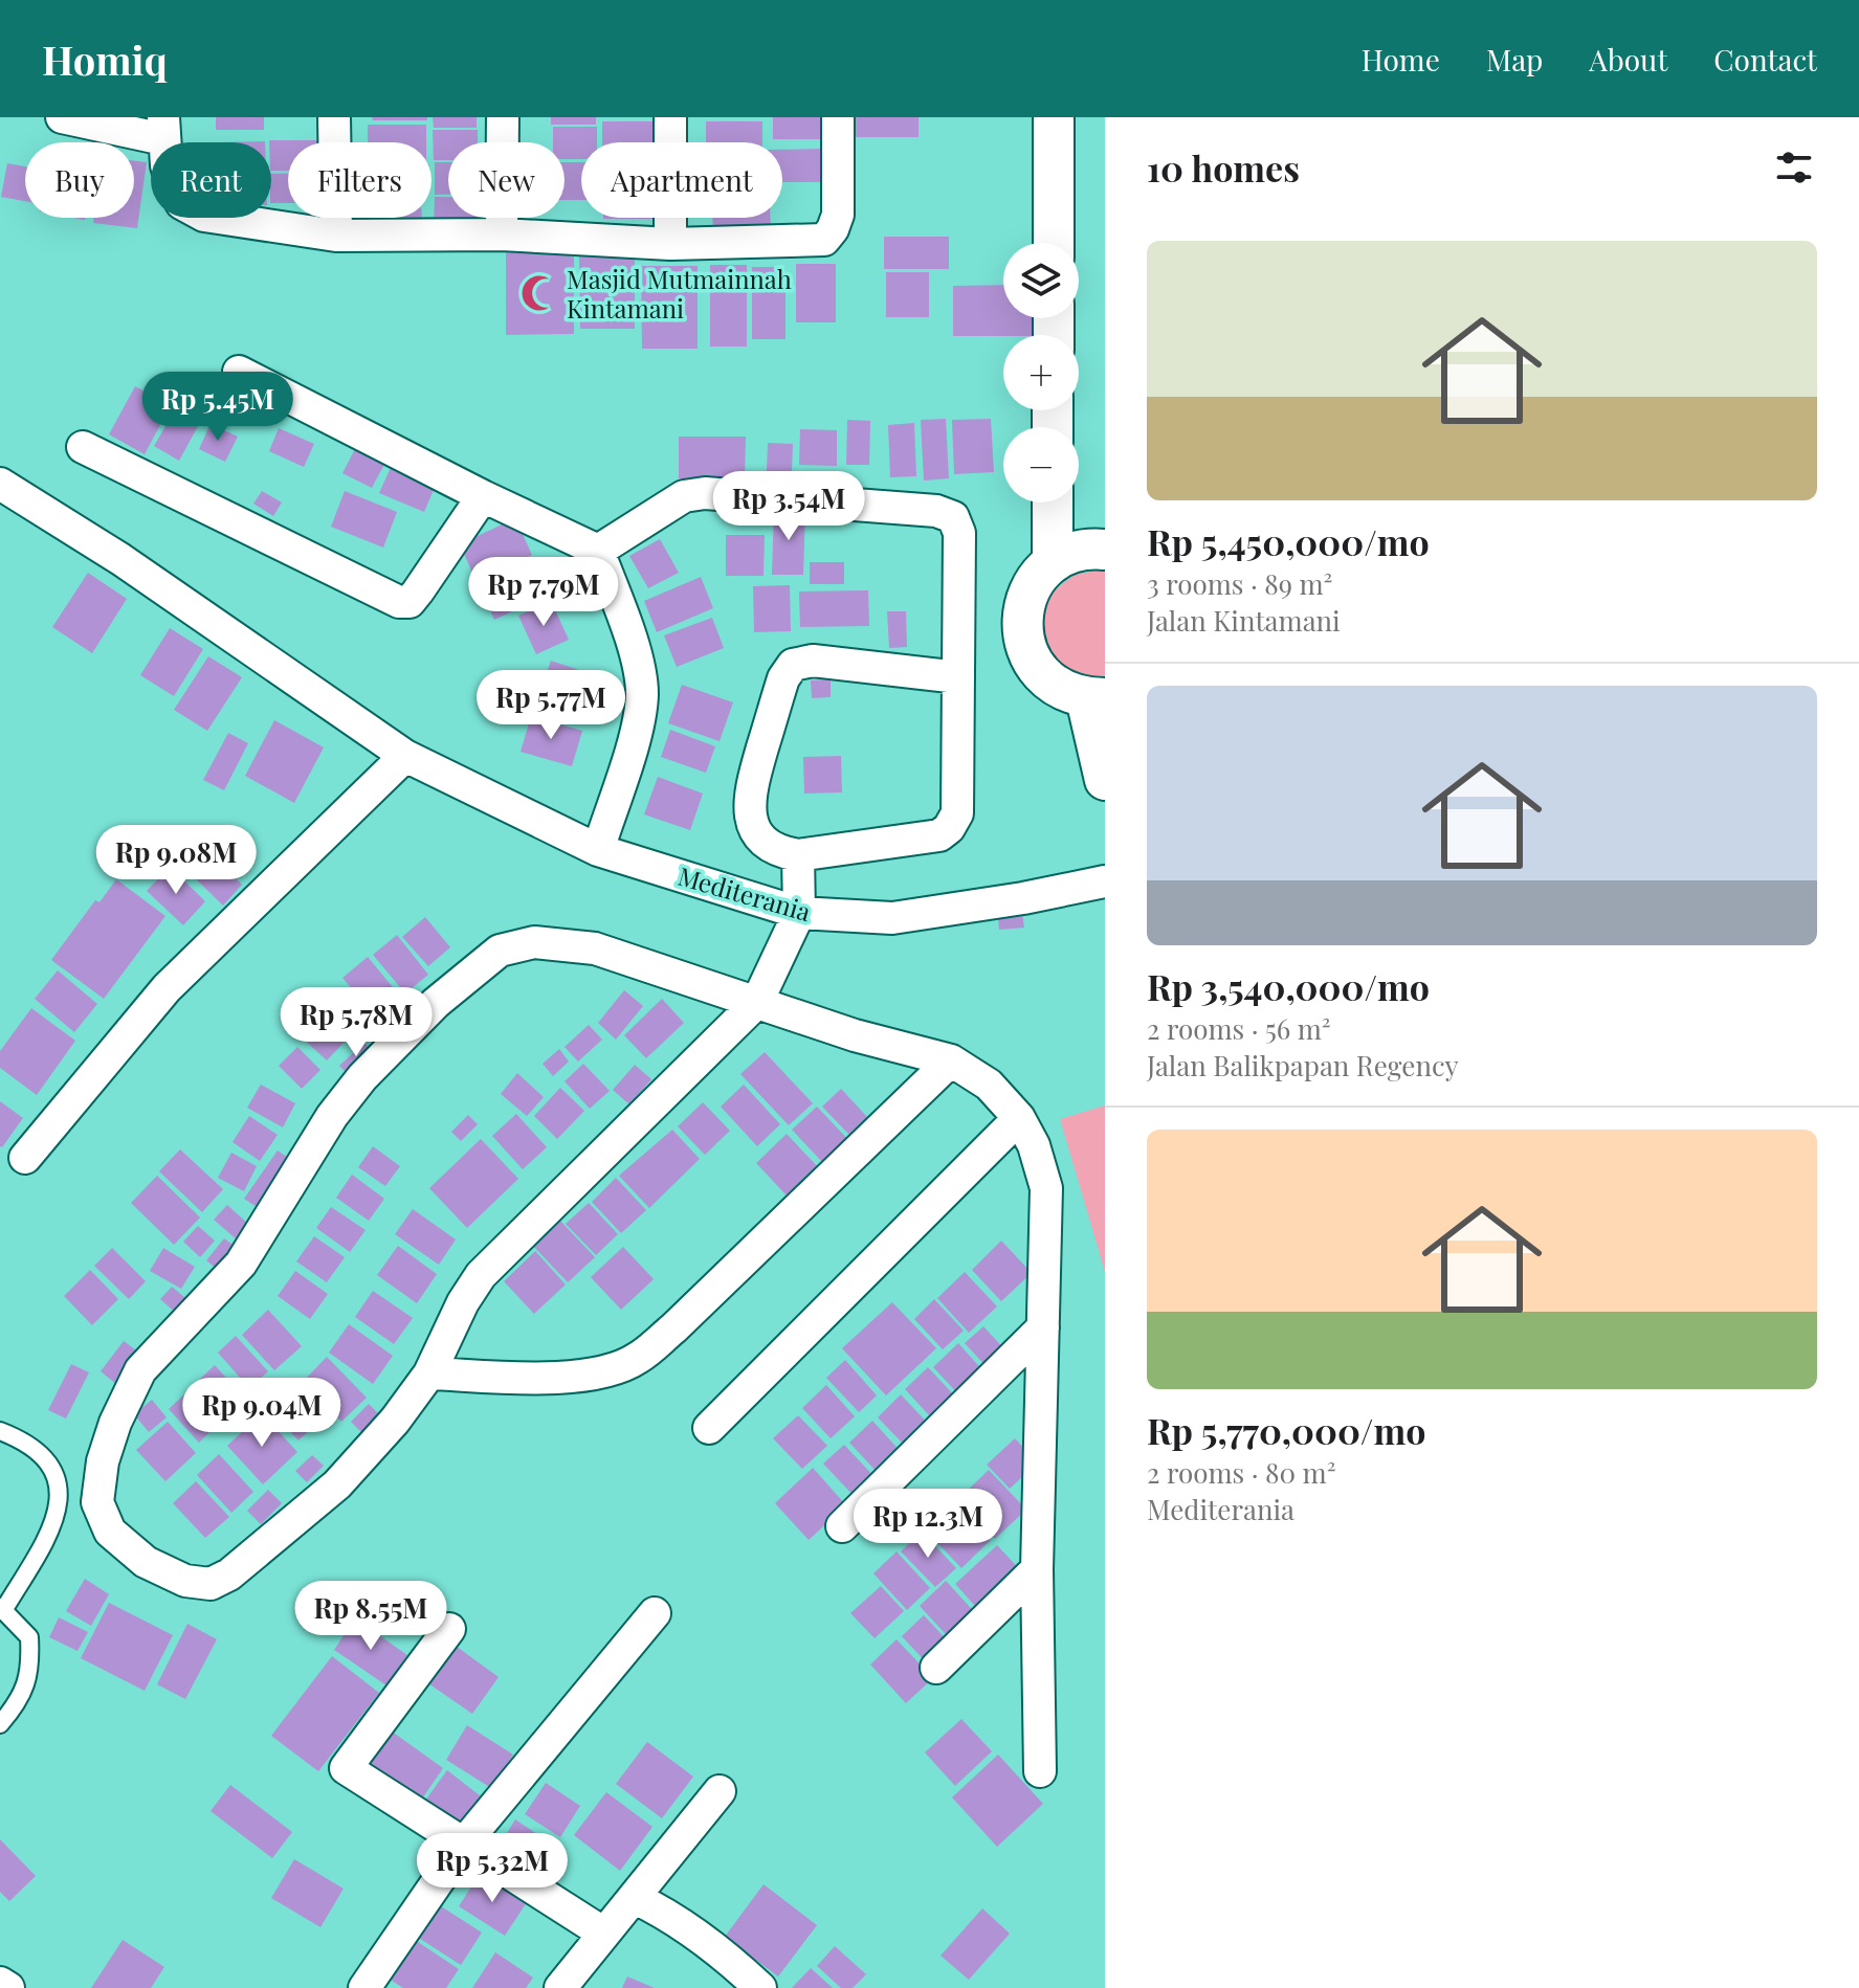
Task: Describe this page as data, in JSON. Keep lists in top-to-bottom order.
{
  "streets": {
    "street": ["Mediterania"]
  },
  "places": {
    "mosque": ["Masjid Mutmainnah Kintamani"]
  },
  "page": {
    "header": "Homiq",
    "nav": [
      "Home",
      "Map",
      "About",
      "Contact"
    ],
    "heading": "10 homes",
    "chip": [
      "Buy",
      "Rent",
      "Filters",
      "New",
      "Apartment"
    ],
    "list": [
      {
        "name": "Rp 5,450,000/mo",
        "note": "3 rooms · 89 m² · Jalan Kintamani"
      },
      {
        "name": "Rp 3,540,000/mo",
        "note": "2 rooms · 56 m² · Jalan Balikpapan Regency"
      },
      {
        "name": "Rp 5,770,000/mo",
        "note": "2 rooms · 80 m² · Mediterania"
      }
    ],
    "map_buttons": ["+", "−"],
    "price": [
      "Rp 5.45M",
      "Rp 3.54M",
      "Rp 7.79M",
      "Rp 5.77M",
      "Rp 9.08M",
      "Rp 5.78M",
      "Rp 9.04M",
      "Rp 12.3M",
      "Rp 8.55M",
      "Rp 5.32M"
    ]
  }
}
